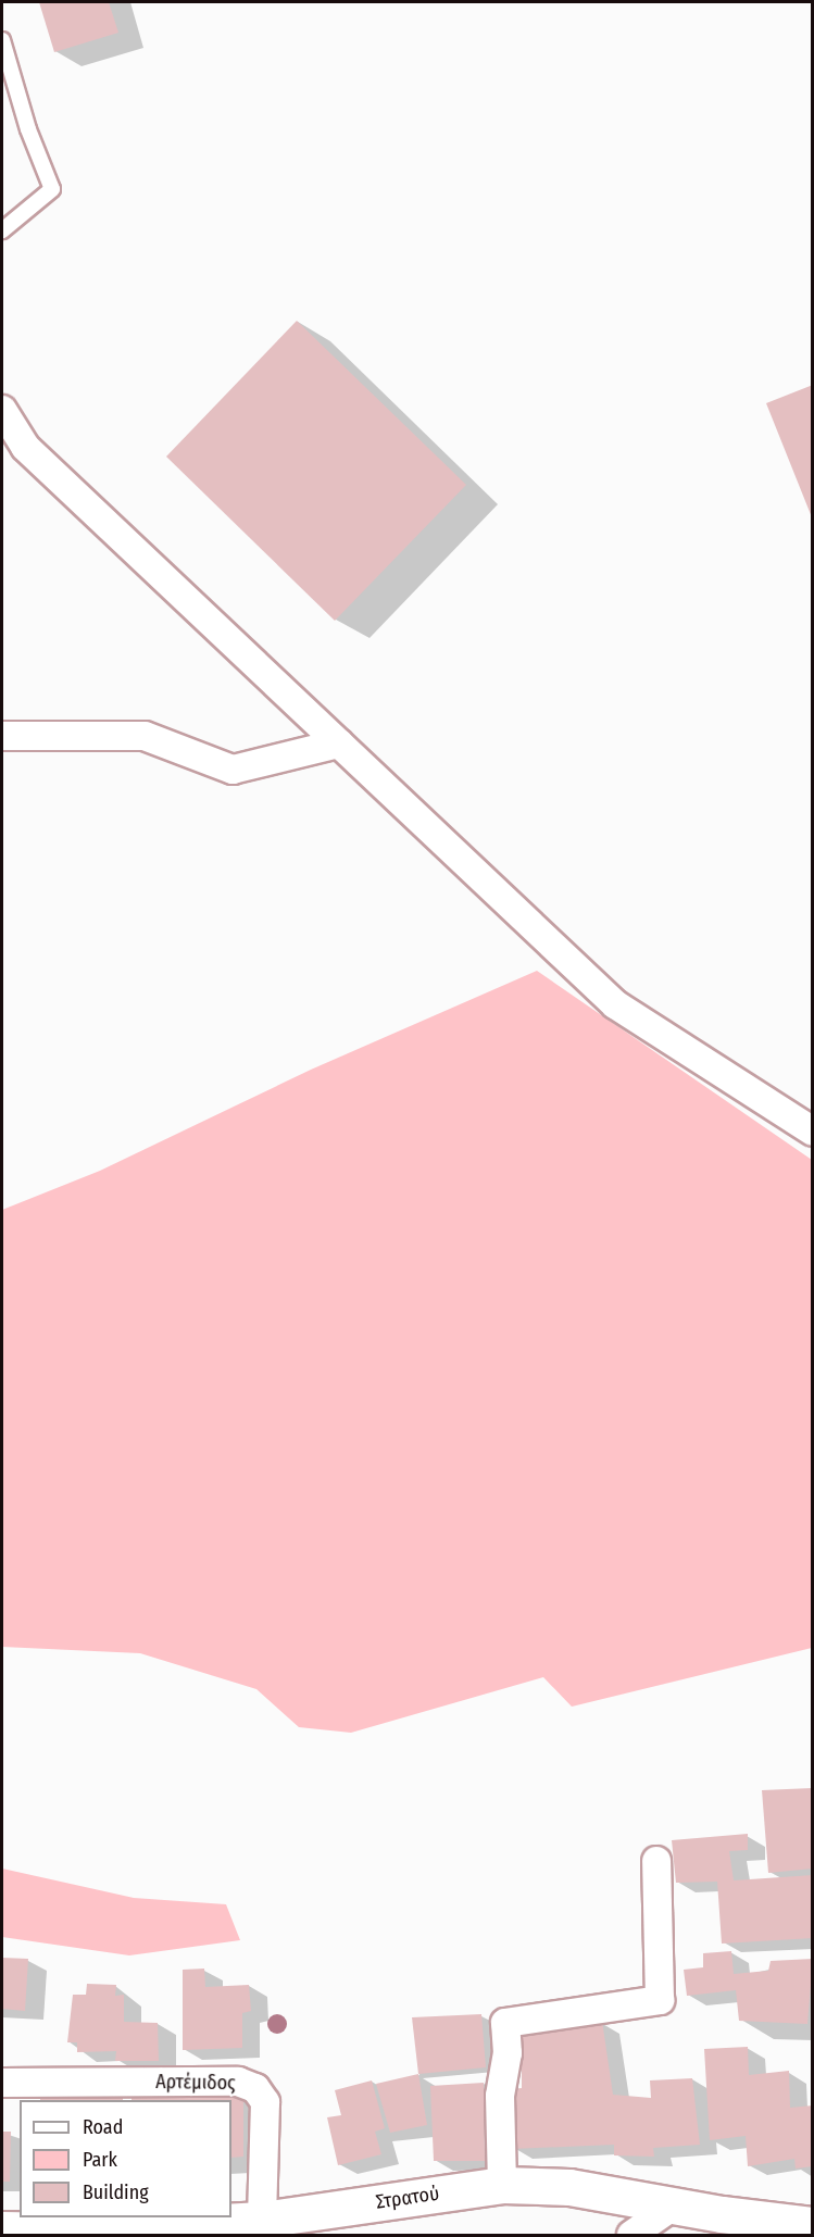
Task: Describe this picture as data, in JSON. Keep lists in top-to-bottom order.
{
  "streets": {
    "main road": ["Στρατού"],
    "street": ["Αρτέμιδος"]
  },
  "crossings": [
    ["Αρτέμιδος", "Στρατού"]
  ],
  "legend": ["Road", "Park", "Building"]
}
